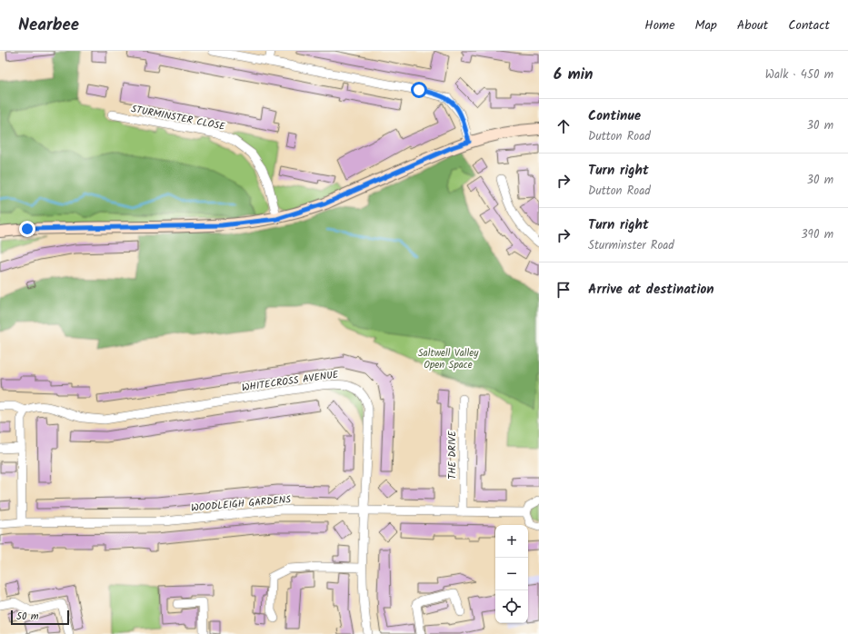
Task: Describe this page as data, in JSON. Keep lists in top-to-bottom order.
{
  "streets": {
    "street": [
      "STURMINSTER CLOSE",
      "WHITECROSS AVENUE",
      "THE DRIVE",
      "WOODLEIGH GARDENS"
    ]
  },
  "crossings": [
    ["WHITECROSS AVENUE", "WOODLEIGH GARDENS"],
    ["THE DRIVE", "WOODLEIGH GARDENS"]
  ],
  "parks": ["Saltwell Valley Open Space"],
  "scale_bar": "50 m",
  "page": {
    "header": "Nearbee",
    "nav": [
      "Home",
      "Map",
      "About",
      "Contact"
    ],
    "heading": ["6 min", "Walk · 450 m"],
    "list": [
      ["Continue", "Dutton Road", "30 m"],
      ["Turn right", "Dutton Road", "30 m"],
      ["Turn right", "Sturminster Road", "390 m"],
      "Arrive at destination"
    ],
    "map_buttons": ["+", "−"],
    "scale": "50 m"
  }
}
